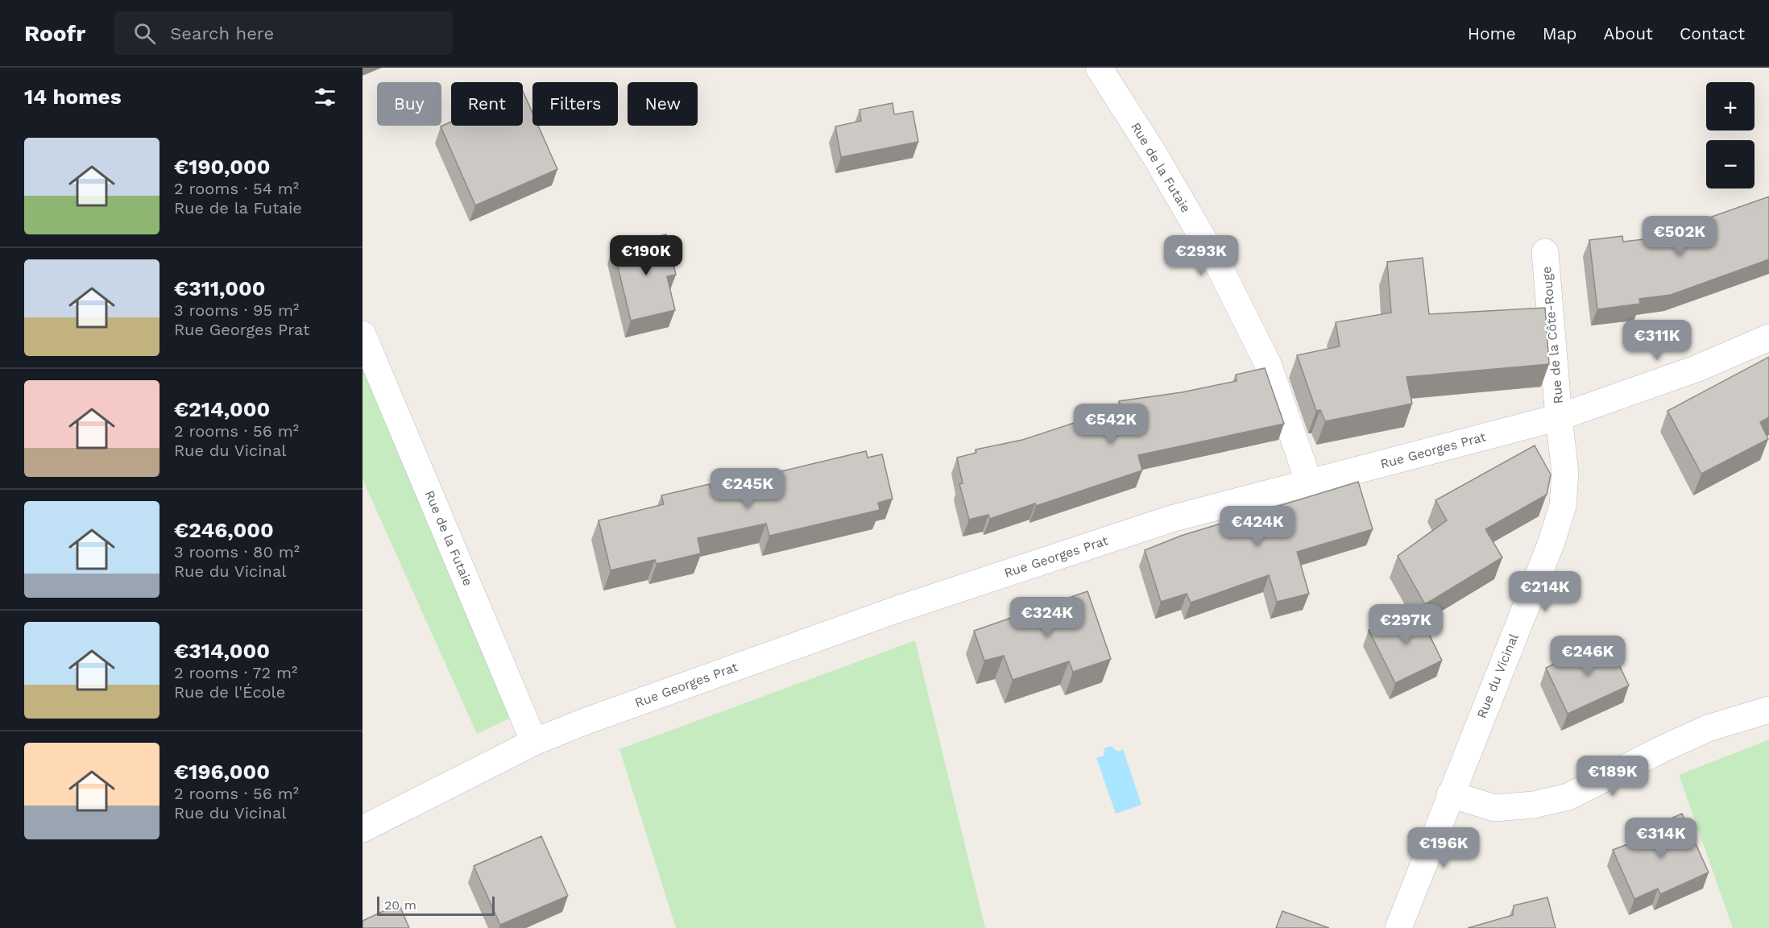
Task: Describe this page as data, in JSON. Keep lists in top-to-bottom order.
{
  "streets": {
    "street": [
      "Rue de la Futaie",
      "Rue de la Côte-Rouge",
      "Rue Georges Prat",
      "Rue du Vicinal"
    ]
  },
  "crossings": [
    ["Rue de la Futaie", "Rue Georges Prat"],
    ["Rue de la Côte-Rouge", "Rue Georges Prat"],
    ["Rue de la Côte-Rouge", "Rue du Vicinal"],
    ["Rue Georges Prat", "Rue du Vicinal"]
  ],
  "scale_bar": "20 m",
  "page": {
    "header": "Roofr",
    "search": "Search here",
    "nav": [
      "Home",
      "Map",
      "About",
      "Contact"
    ],
    "heading": "14 homes",
    "map_buttons": ["+", "−"],
    "chip": [
      "Buy",
      "Rent",
      "Filters",
      "New"
    ],
    "list": [
      {
        "name": "€190,000",
        "note": "2 rooms · 54 m² · Rue de la Futaie"
      },
      {
        "name": "€311,000",
        "note": "3 rooms · 95 m² · Rue Georges Prat"
      },
      {
        "name": "€214,000",
        "note": "2 rooms · 56 m² · Rue du Vicinal"
      },
      {
        "name": "€246,000",
        "note": "3 rooms · 80 m² · Rue du Vicinal"
      },
      {
        "name": "€314,000",
        "note": "2 rooms · 72 m² · Rue de l'École"
      },
      {
        "name": "€196,000",
        "note": "2 rooms · 56 m² · Rue du Vicinal"
      }
    ],
    "price": [
      "€502K",
      "€190K",
      "€293K",
      "€311K",
      "€542K",
      "€245K",
      "€424K",
      "€214K",
      "€324K",
      "€297K",
      "€246K",
      "€189K",
      "€314K",
      "€196K"
    ],
    "scale": "20 m"
  }
}
